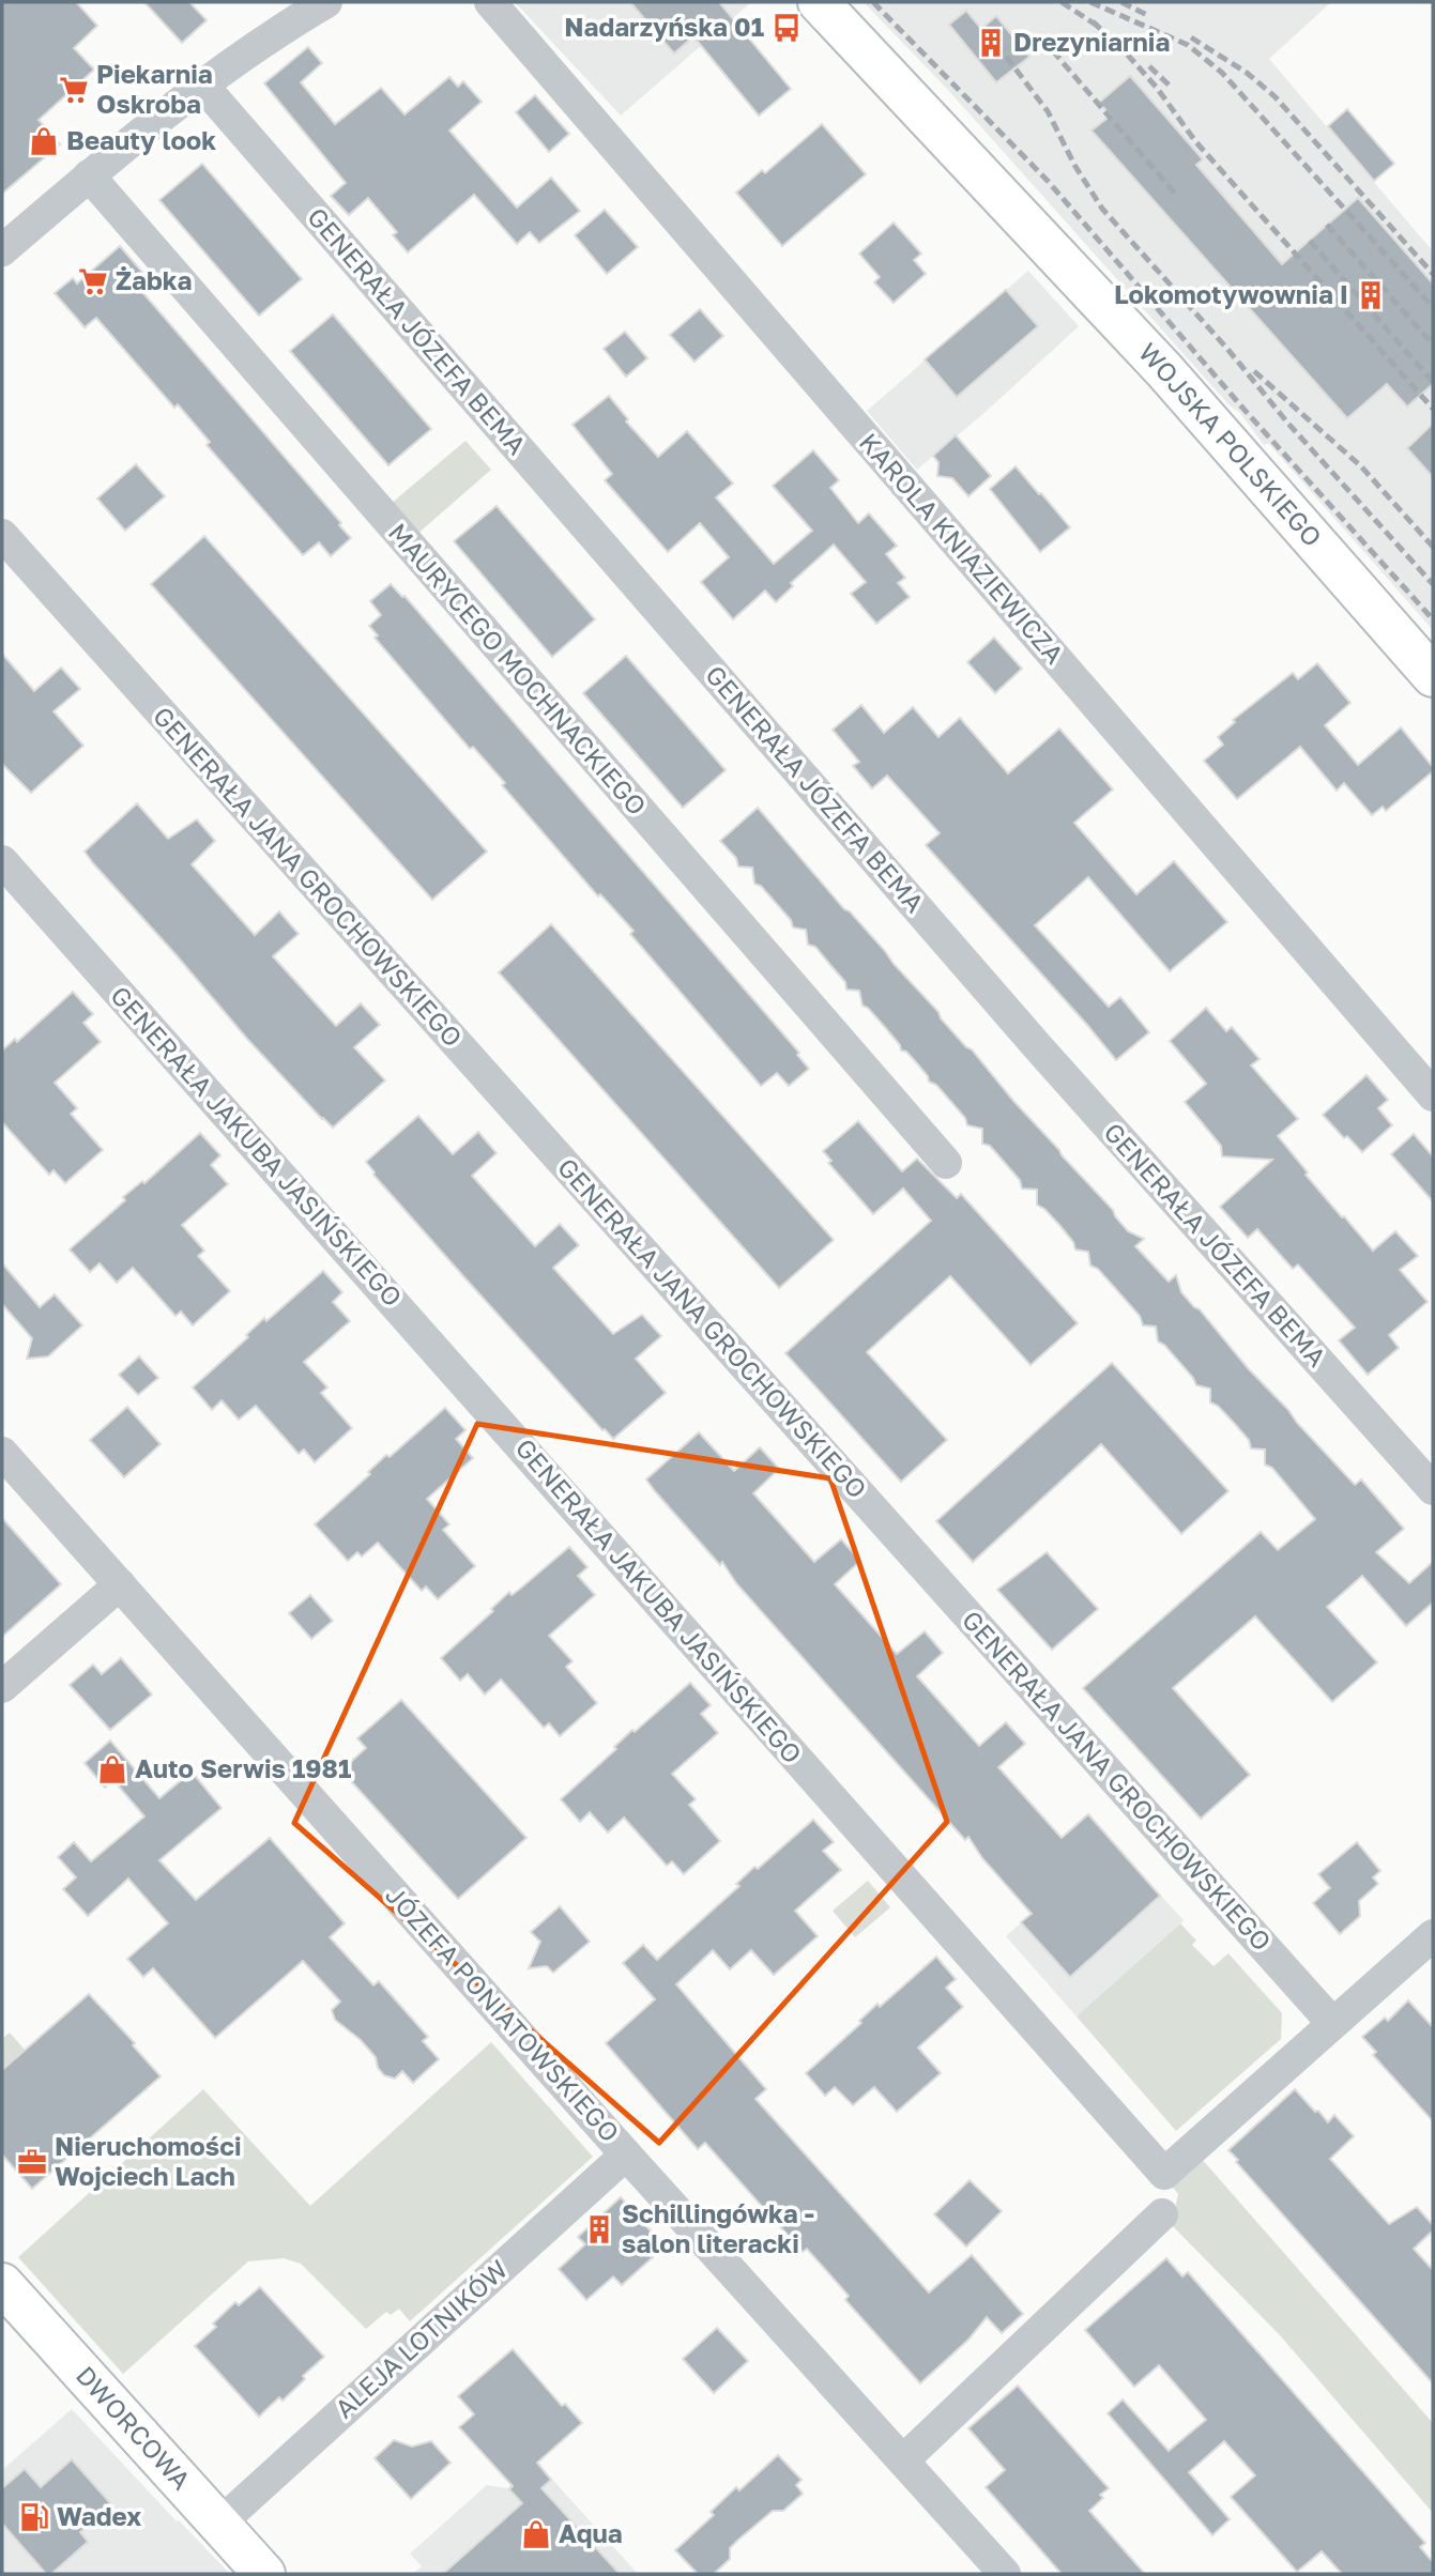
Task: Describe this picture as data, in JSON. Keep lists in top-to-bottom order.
{
  "streets": {
    "street": [
      "GENERAŁA JÓZEFA BEMA",
      "WOJSKA POLSKIEGO",
      "KAROLA KNIAZIEWICZA",
      "MAURYCEGO MOCHNACKIEGO",
      "GENERAŁA JANA GROCHOWSKIEGO",
      "GENERAŁA JAKUBA JASIŃSKIEGO",
      "JÓZEFA PONIATOWSKIEGO",
      "ALEJA LOTNIKÓW",
      "DWORCOWA"
    ]
  },
  "crossings": [
    ["GENERAŁA JANA GROCHOWSKIEGO", "GENERAŁA JAKUBA JASIŃSKIEGO"],
    ["JÓZEFA PONIATOWSKIEGO", "ALEJA LOTNIKÓW"],
    ["ALEJA LOTNIKÓW", "DWORCOWA"]
  ],
  "places": {
    "bus stop": ["Nadarzyńska 01"],
    "building": ["Drezyniarnia", "Lokomotywownia I", "Schillingówka - salon literacki"],
    "supermarket": ["Piekarnia Oskroba", "Żabka"],
    "shop": ["Beauty look", "Auto Serwis 1981", "Aqua"],
    "office": ["Nieruchomości Wojciech Lach"],
    "fuel station": ["Wadex"]
  }
}
